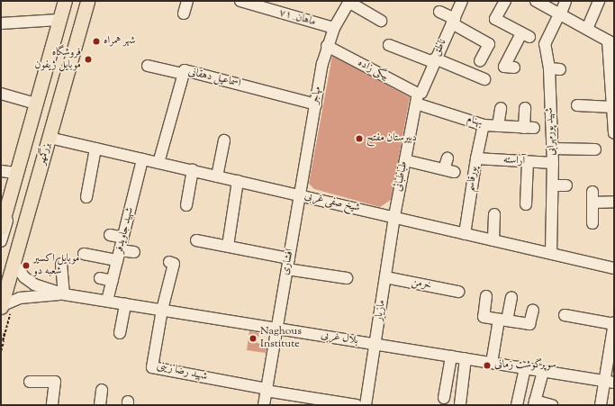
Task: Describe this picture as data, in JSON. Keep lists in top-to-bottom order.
{
  "streets": {
    "main road": ["بزرگمهر"],
    "street": [
      "۷۱ _ماهان",
      "ناطق",
      "بیگی زاده",
      "اسماعیل دهقانی",
      "مهاجر",
      "بهنام",
      "شهید پورمهرابی",
      "آراسته",
      "طباطبائی",
      "پورقاسم",
      "شیخ صفی غربی",
      "شهید جاویدفر",
      "افشاری",
      "خرمن",
      "مازیار",
      "بلال غربی",
      "شهید رضا زینی"
    ]
  },
  "crossings": [
    ["۷۱ _ماهان", "مهاجر"],
    ["ناطق", "بیگی زاده"],
    ["ناطق", "بهنام"],
    ["ناطق", "طباطبائی"],
    ["بیگی زاده", "مهاجر"],
    ["بیگی زاده", "بهنام"],
    ["بیگی زاده", "طباطبائی"],
    ["اسماعیل دهقانی", "مهاجر"],
    ["اسماعیل دهقانی", "شیخ صفی غربی"],
    ["مهاجر", "شیخ صفی غربی"],
    ["مهاجر", "افشاری"],
    ["بهنام", "طباطبائی"],
    ["بهنام", "پورقاسم"],
    ["شهید پورمهرابی", "آراسته"],
    ["شهید پورمهرابی", "شیخ صفی غربی"],
    ["بزرگمهر", "شیخ صفی غربی"],
    ["آراسته", "پورقاسم"],
    ["طباطبائی", "شیخ صفی غربی"],
    ["طباطبائی", "مازیار"],
    ["پورقاسم", "شیخ صفی غربی"],
    ["شیخ صفی غربی", "شهید جاویدفر"],
    ["شیخ صفی غربی", "افشاری"],
    ["شیخ صفی غربی", "مازیار"],
    ["شهید جاویدفر", "بلال غربی"],
    ["افشاری", "بلال غربی"],
    ["افشاری", "شهید رضا زینی"],
    ["خرمن", "مازیار"],
    ["مازیار", "بلال غربی"],
    ["بلال غربی", "شهید رضا زینی"]
  ],
  "places": [
    "شهر همراه",
    "فروشگاه موبایل ژیفون",
    "دبیرستان مفتح",
    "موبایل اکسیر شعبه دو",
    "Naghous Institute",
    "سوپرگوشت زمانی"
  ]
}
